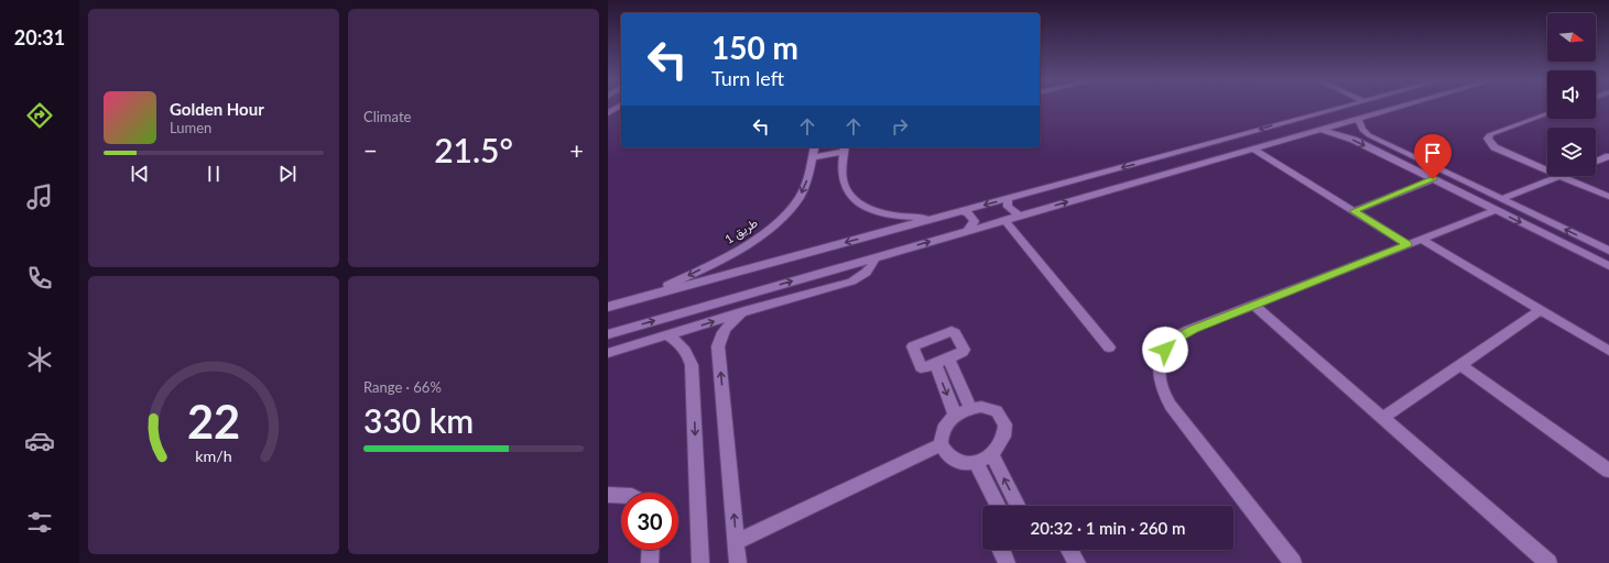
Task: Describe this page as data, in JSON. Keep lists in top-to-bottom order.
{
  "streets": {
    "street": ["طريق 1"]
  },
  "north": "right",
  "page": {
    "tabs": "20:31",
    "tile": [
      "Climate",
      ["Range · 66%", "330 km"]
    ],
    "turn": ["150 m", "Turn left"],
    "song": ["Golden Hour", "Lumen"],
    "heat": ["−", "21.5°", "+"],
    "limit": "30",
    "trip": "20:32 · 1 min · 260 m",
    "gauge": ["22", "km/h"]
  }
}
